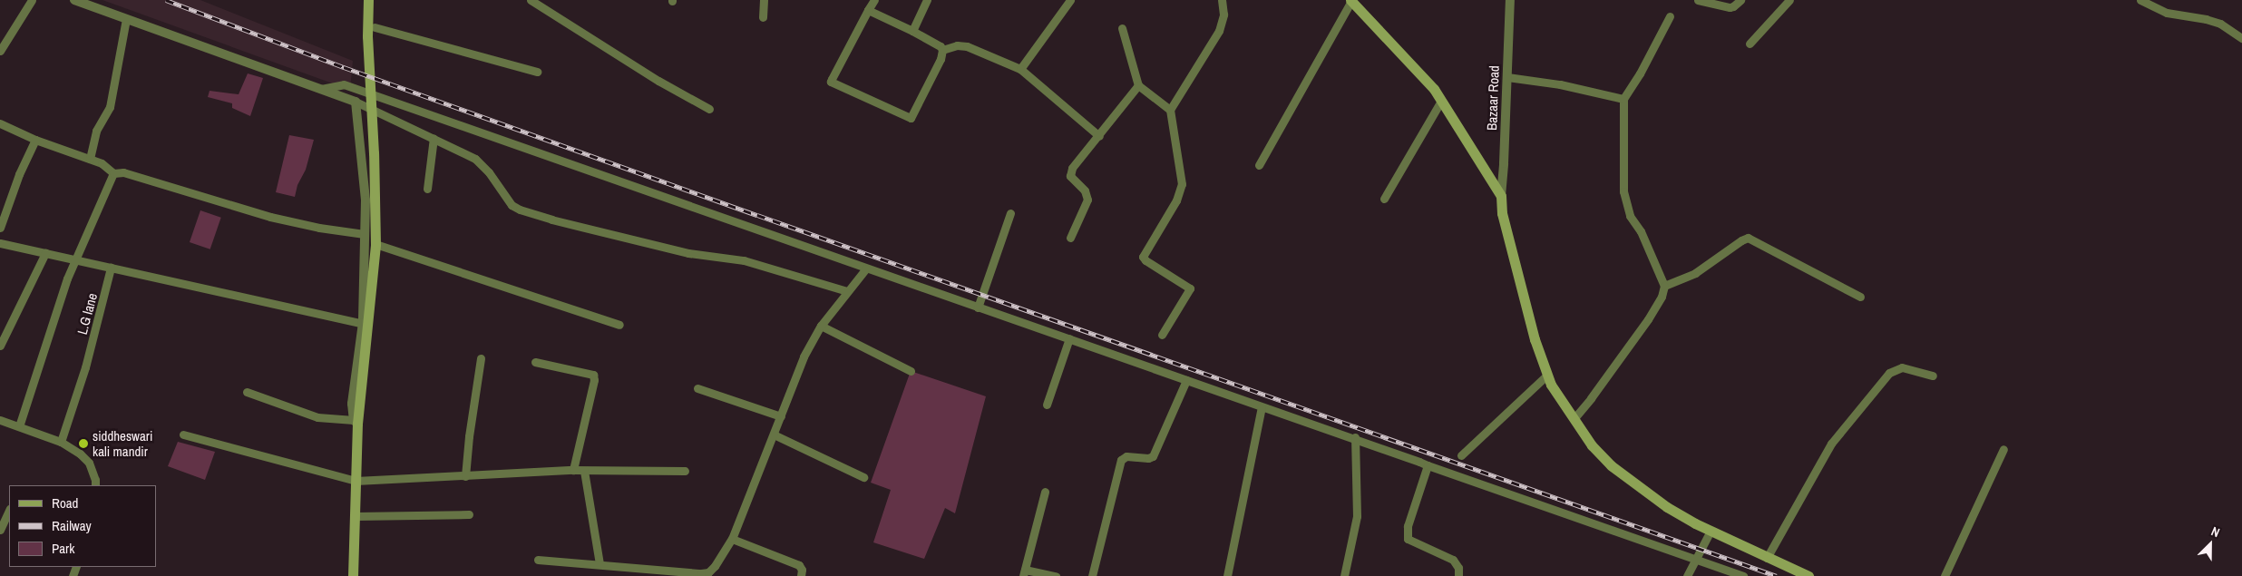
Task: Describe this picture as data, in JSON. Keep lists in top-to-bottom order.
{
  "streets": {
    "street": ["Bazaar Road", "L.G lane"]
  },
  "places": ["siddheswari kali mandir"],
  "legend": ["Road", "Railway", "Park"],
  "north": "top right"
}
